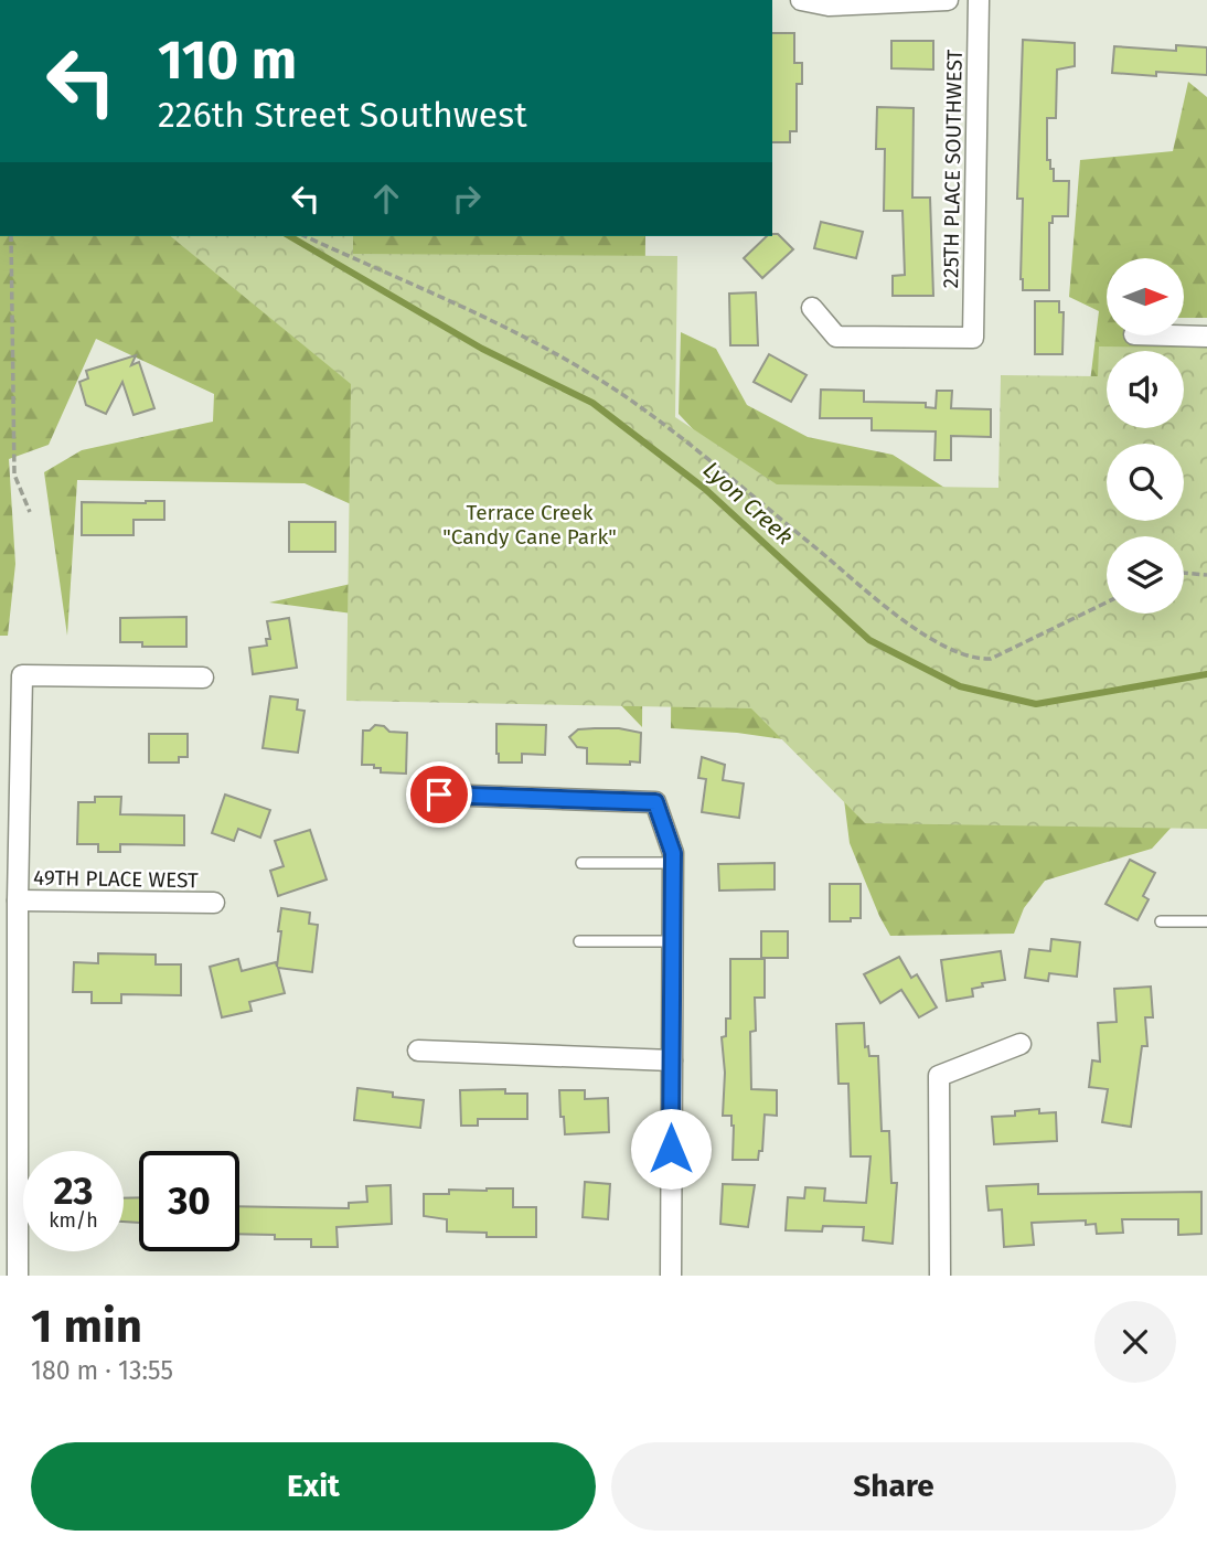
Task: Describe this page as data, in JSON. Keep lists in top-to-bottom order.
{
  "streets": {
    "street": ["225TH PLACE SOUTHWEST", "49TH PLACE WEST"]
  },
  "water": ["Lyon Creek"],
  "parks": ["Terrace Creek \"Candy Cane Park\""],
  "north": "right",
  "page": {
    "turn": ["110 m", "226th Street Southwest"],
    "speed": "23 km/h",
    "limit": "30",
    "heading": ["1 min", "180 m · 13:55"],
    "buttons": ["Exit", "Share"]
  }
}
